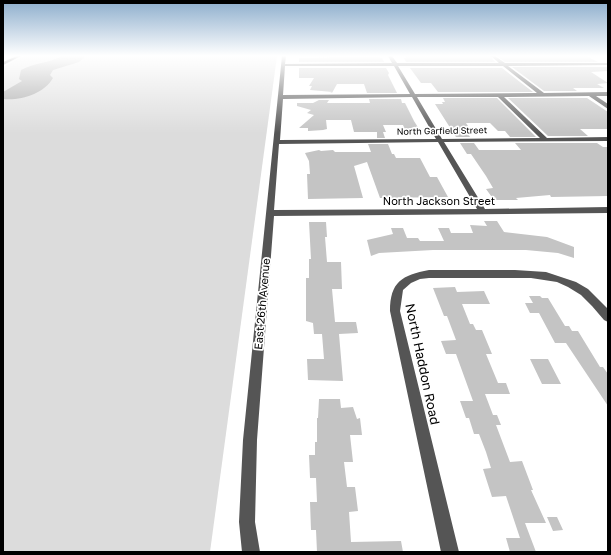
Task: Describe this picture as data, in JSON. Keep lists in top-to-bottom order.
{
  "streets": {
    "street": [
      "North Garfield Street",
      "North Jackson Street",
      "East 26th Avenue",
      "North Haddon Road"
    ]
  },
  "crossings": [
    ["North Garfield Street", "East 26th Avenue"],
    ["North Jackson Street", "East 26th Avenue"]
  ]
}
